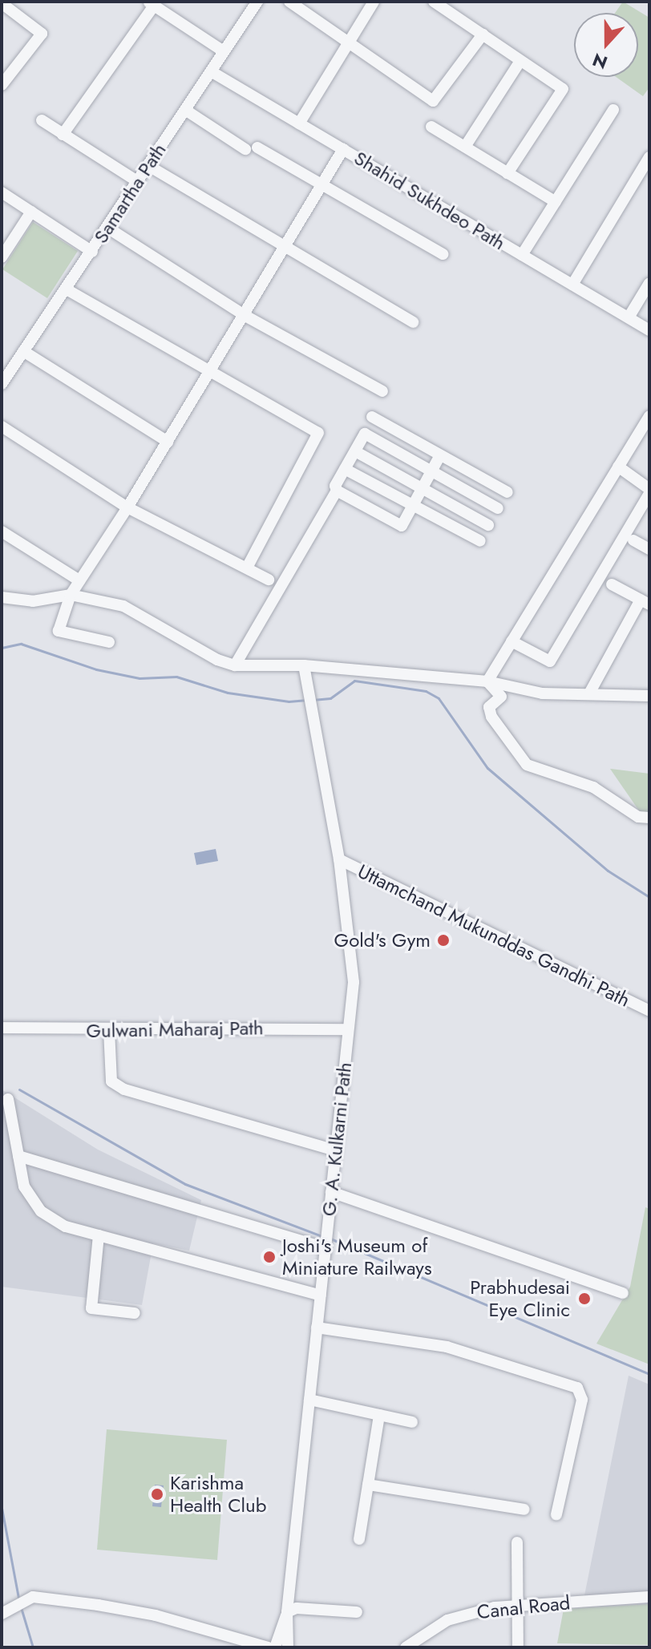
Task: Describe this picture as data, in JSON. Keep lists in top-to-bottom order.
{
  "streets": {
    "street": [
      "Samartha Path",
      "Shahid Sukhdeo Path",
      "Uttamchand Mukunddas Gandhi Path",
      "Gulwani Maharaj Path",
      "G. A. Kulkarni Path",
      "Canal Road"
    ]
  },
  "crossings": [
    ["Samartha Path", "Shahid Sukhdeo Path"],
    ["Uttamchand Mukunddas Gandhi Path", "G. A. Kulkarni Path"],
    ["Gulwani Maharaj Path", "G. A. Kulkarni Path"]
  ],
  "places": [
    "Gold's Gym",
    "Joshi's Museum of Miniature Railways",
    "Prabhudesai Eye Clinic",
    "Karishma Health Club"
  ],
  "north": "bottom"
}
